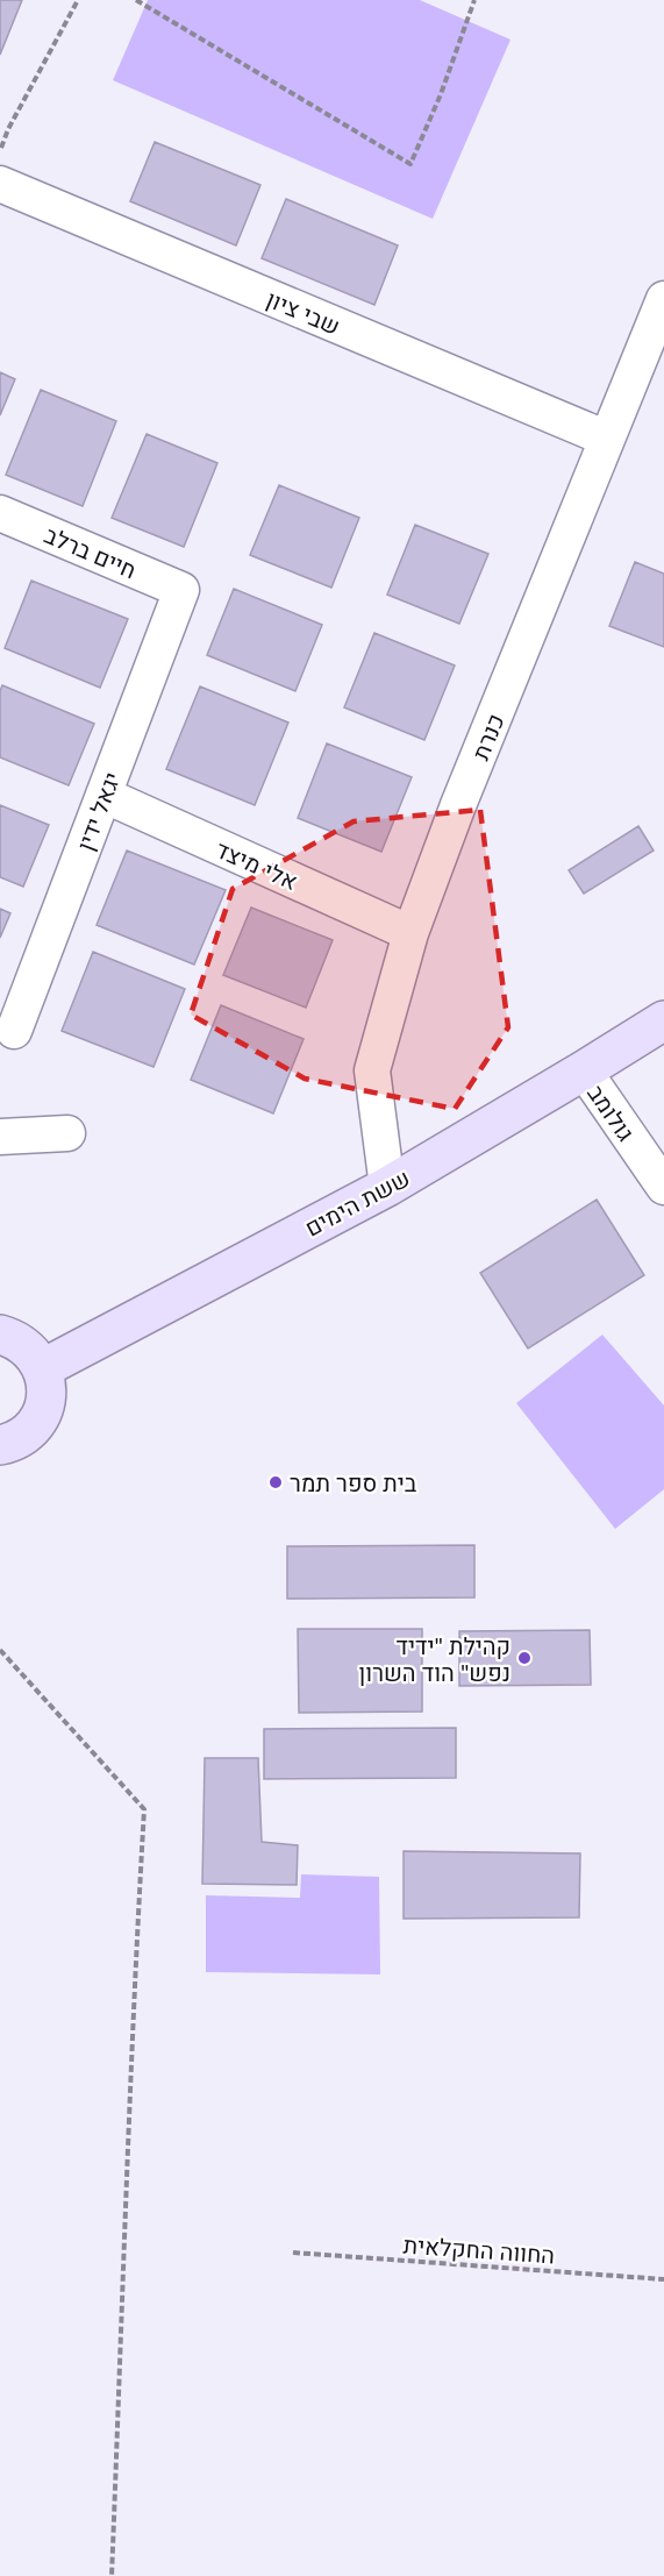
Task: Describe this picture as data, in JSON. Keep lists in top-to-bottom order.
{
  "streets": {
    "street": [
      "שבי ציון",
      "חיים ברלב",
      "כנרת",
      "יגאל ידין",
      "אלי מיצד",
      "גולומב",
      "ששת הימים"
    ],
    "path": ["החווה החקלאית"]
  },
  "crossings": [
    ["שבי ציון", "כנרת"],
    ["חיים ברלב", "יגאל ידין"],
    ["כנרת", "אלי מיצד"],
    ["כנרת", "ששת הימים"],
    ["יגאל ידין", "אלי מיצד"],
    ["גולומב", "ששת הימים"]
  ],
  "places": ["בית ספר תמר", "קהילת \"ידיד נפש\" הוד השרון"]
}
